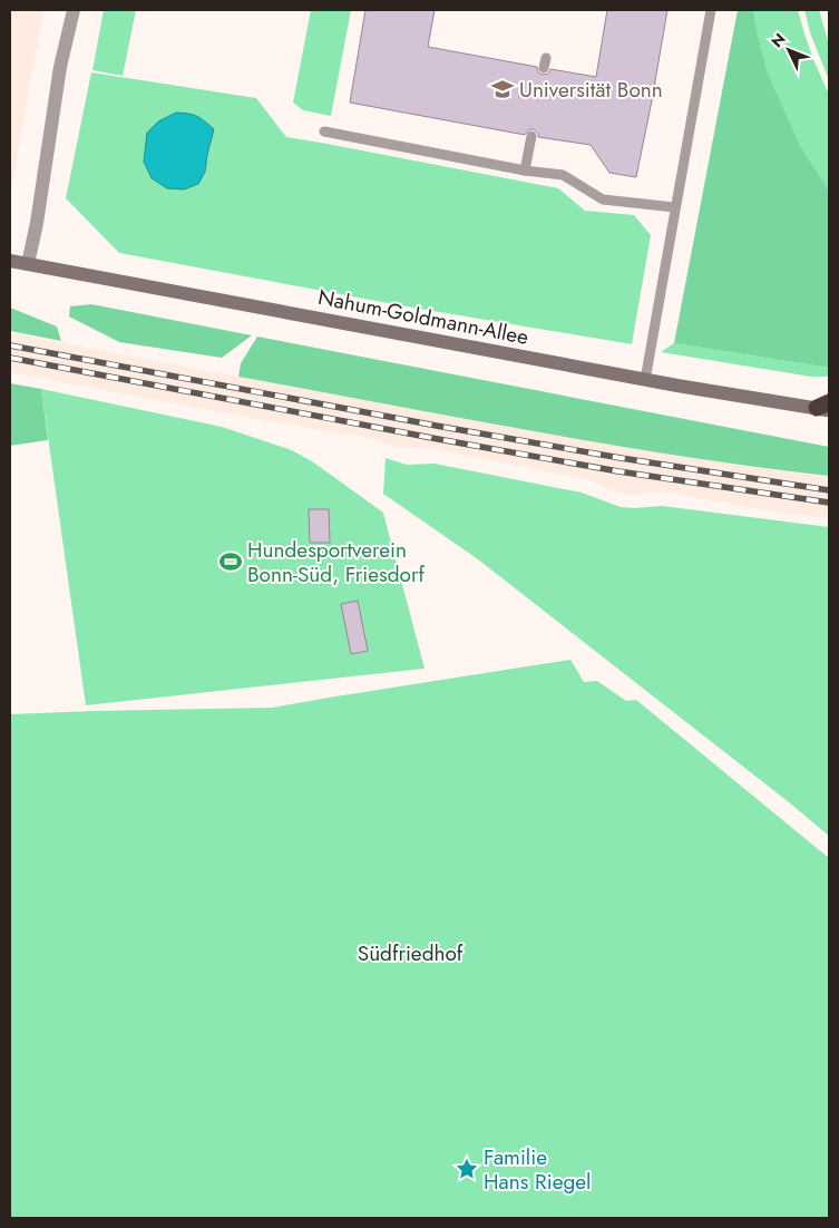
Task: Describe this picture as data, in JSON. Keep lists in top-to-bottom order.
{
  "streets": {
    "main road": ["Nahum-Goldmann-Allee"]
  },
  "parks": ["Südfriedhof"],
  "places": {
    "school or university": ["Universität Bonn"],
    "sports": ["Hundesportverein Bonn-Süd, Friesdorf"],
    "place": ["Familie Hans Riegel"]
  },
  "north": "top left"
}
